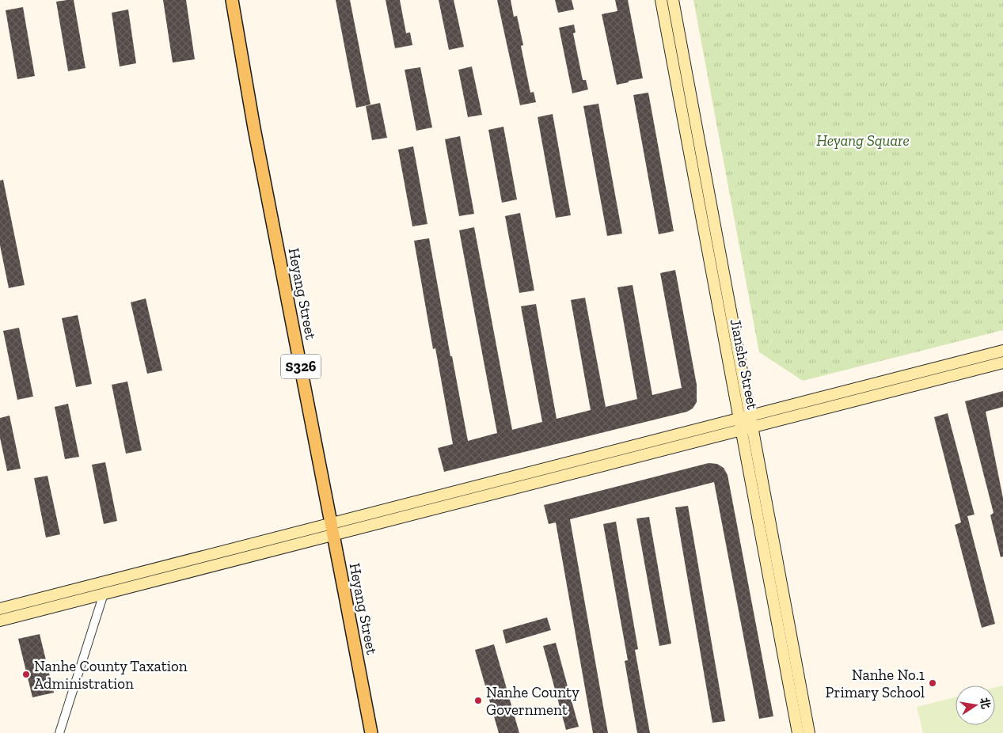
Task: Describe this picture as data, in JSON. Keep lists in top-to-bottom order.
{
  "streets": {
    "main road": ["Heyang Street", "Jianshe Street", "S326"]
  },
  "parks": ["Heyang Square"],
  "places": ["Nanhe County Taxation Administration", "Nanhe No.1 Primary School", "Nanhe County Government"],
  "north": "right"
}
